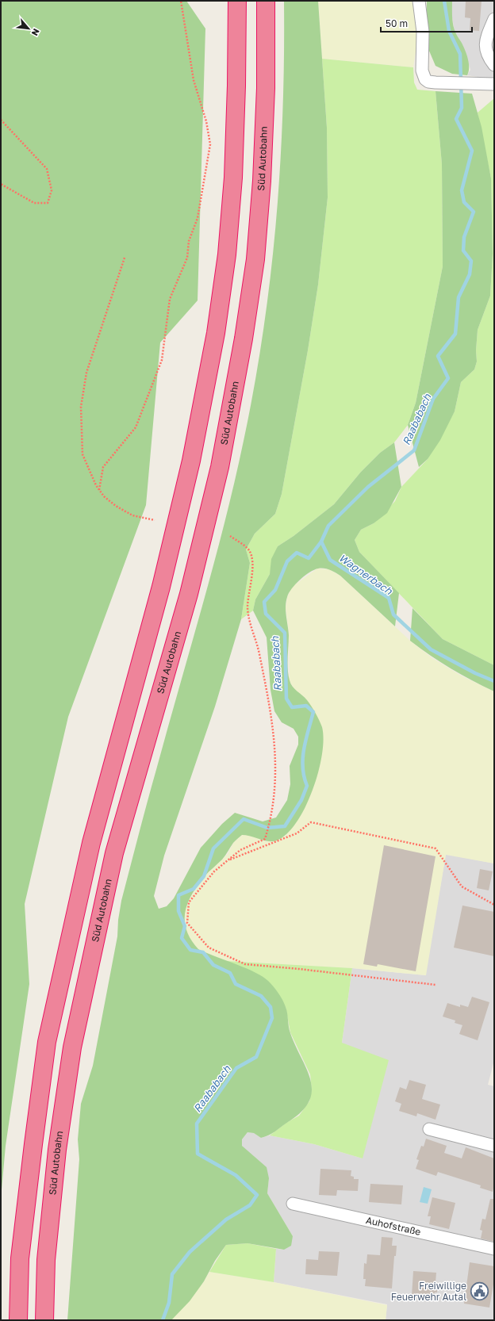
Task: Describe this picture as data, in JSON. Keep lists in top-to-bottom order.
{
  "streets": {
    "highway": ["Süd Autobahn"],
    "street": ["Auhofstraße"]
  },
  "water": ["Raababach", "Wagnerbach"],
  "places": {
    "public building": ["Freiwillige Feuerwehr Autal"]
  },
  "scale_bar": "50 m",
  "north": "bottom right"
}
